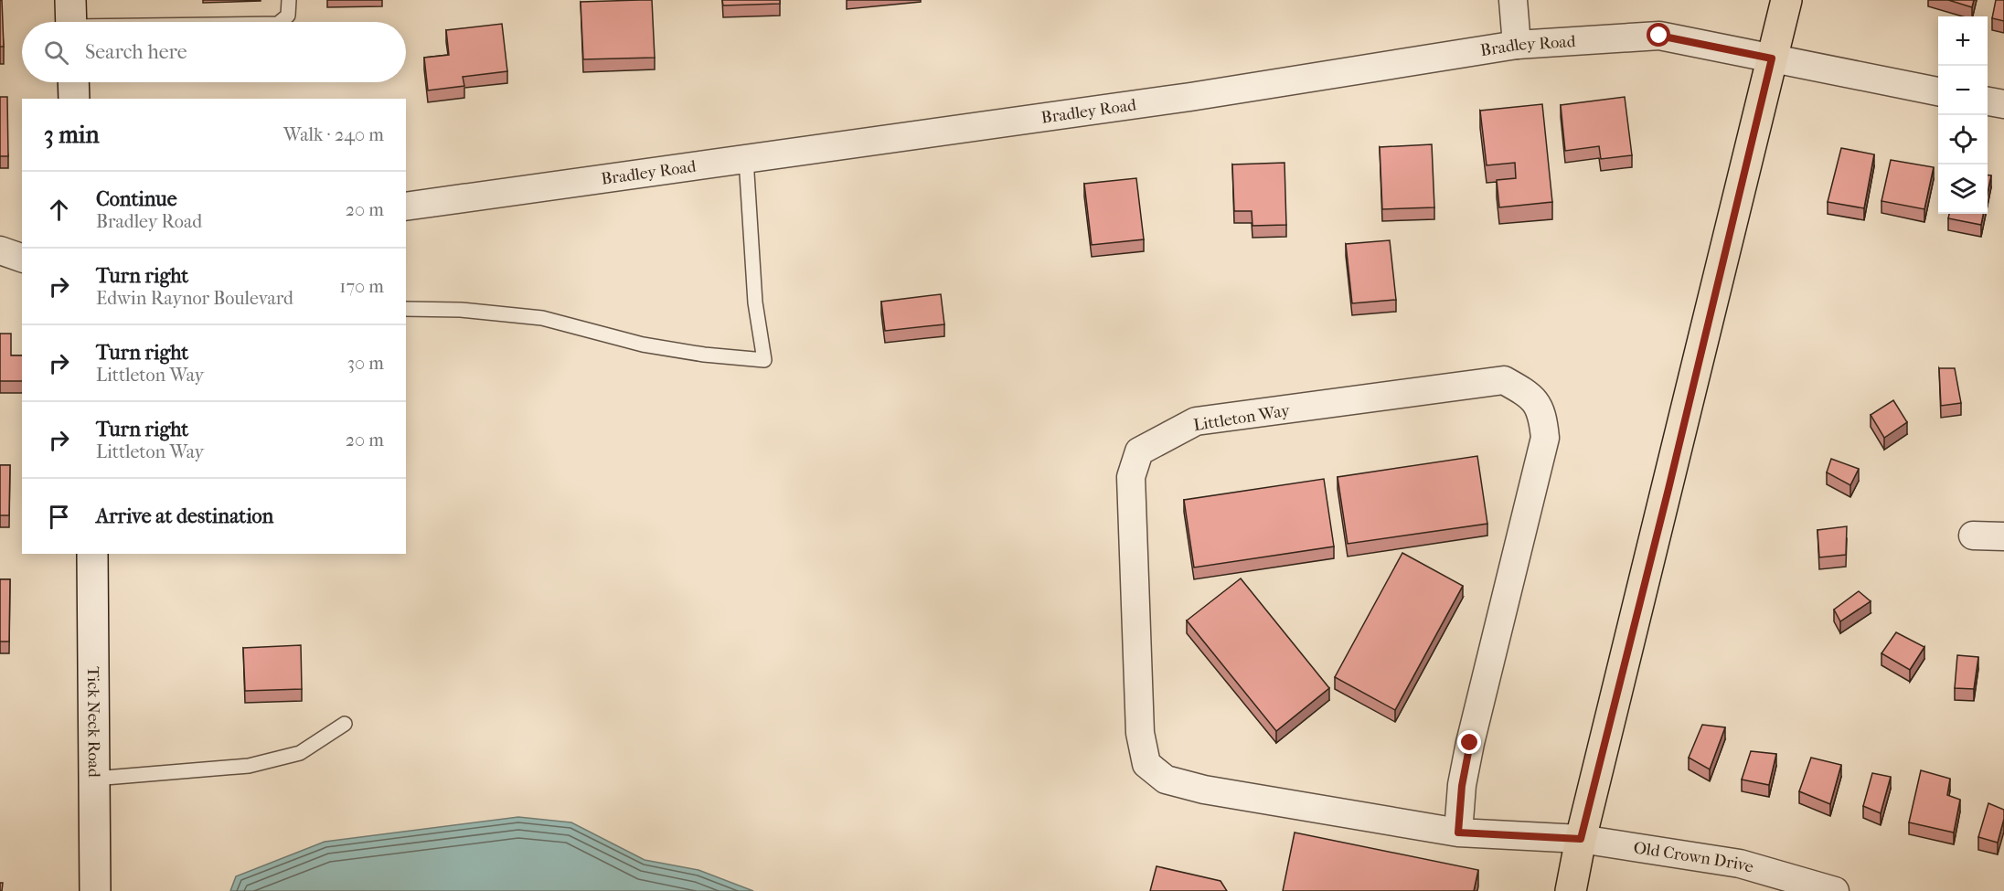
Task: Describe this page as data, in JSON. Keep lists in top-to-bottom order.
{
  "streets": {
    "street": [
      "Bradley Road",
      "Littleton Way",
      "Tick Neck Road",
      "Old Crown Drive"
    ]
  },
  "crossings": [
    ["Littleton Way", "Old Crown Drive"]
  ],
  "page": {
    "map_buttons": ["+", "−"],
    "search": "Search here",
    "heading": ["3 min", "Walk · 240 m"],
    "list": [
      ["Continue", "Bradley Road", "20 m"],
      ["Turn right", "Edwin Raynor Boulevard", "170 m"],
      ["Turn right", "Littleton Way", "30 m"],
      ["Turn right", "Littleton Way", "20 m"],
      "Arrive at destination"
    ]
  }
}
